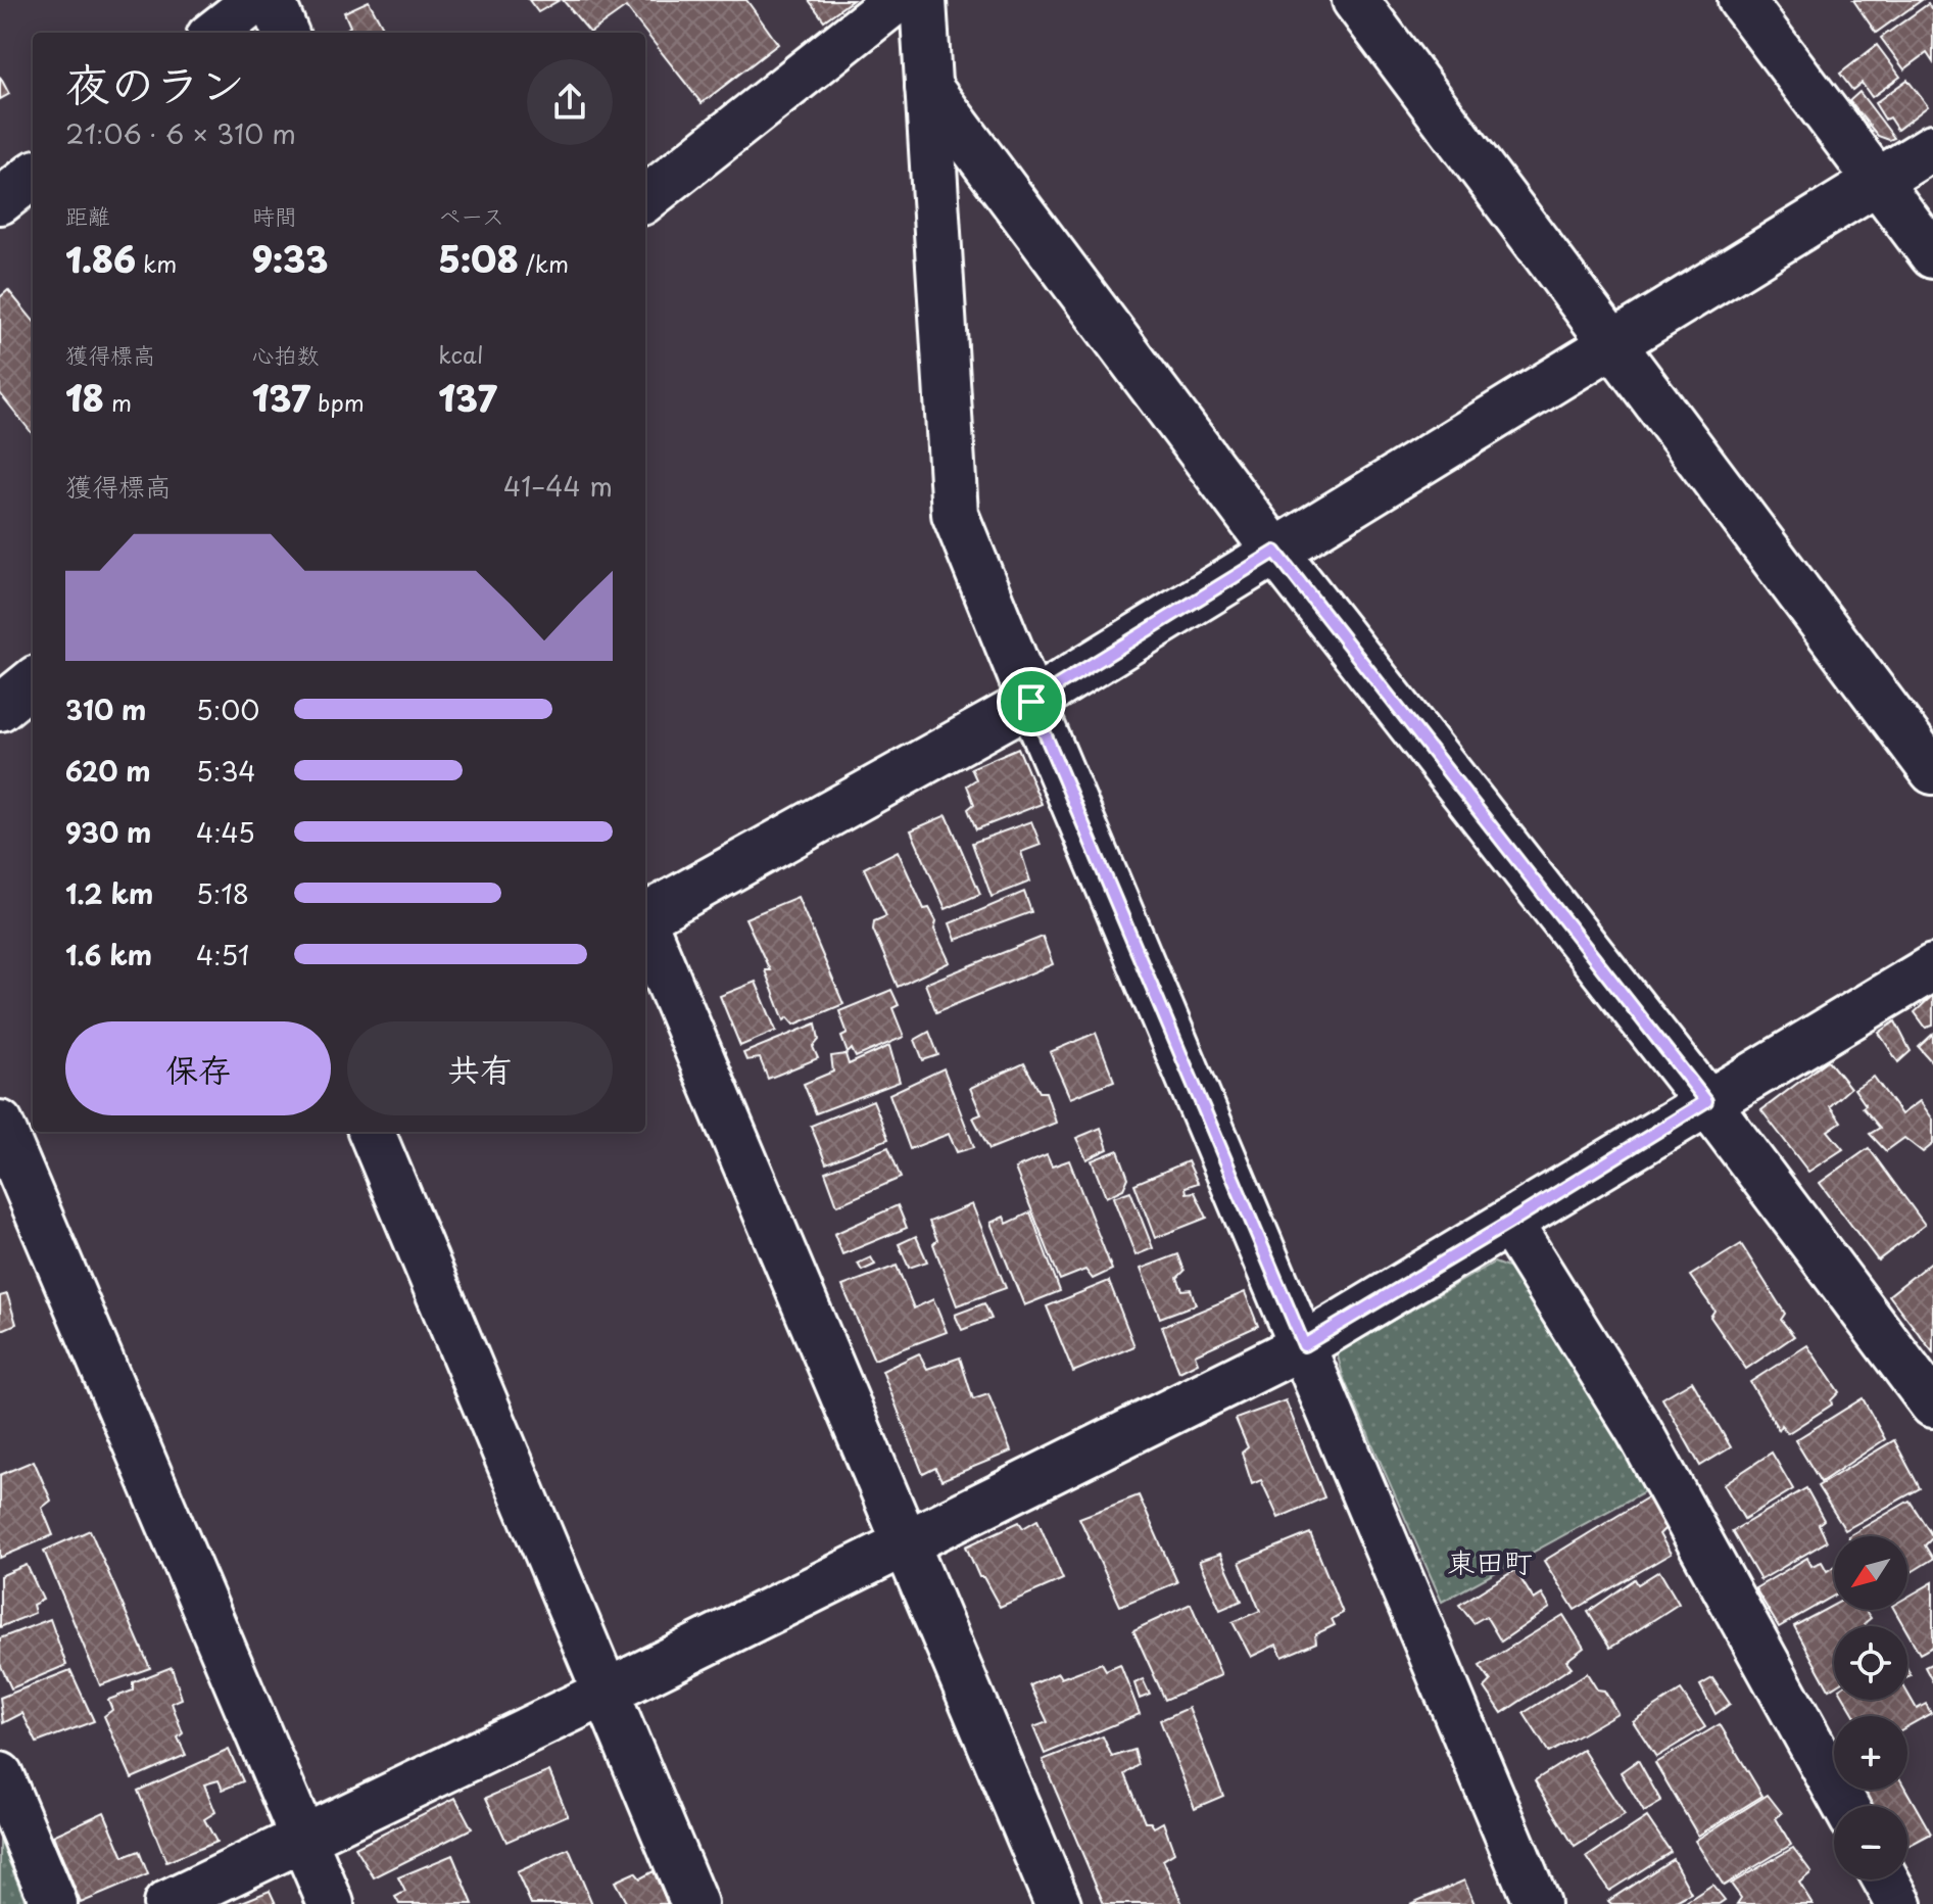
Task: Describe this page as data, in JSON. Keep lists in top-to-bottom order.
{
  "districts": ["東田町"],
  "north": "bottom left",
  "page": {
    "heading": ["夜のラン", "21:06 · 6 × 310 m"],
    "stats": [
      ["距離", "1.86 km"],
      ["時間", "9:33"],
      ["ペース", "5:08 /km"],
      ["獲得標高", "18 m"],
      ["心拍数", "137 bpm"],
      ["kcal", "137"]
    ],
    "chart": ["獲得標高", "41–44 m"],
    "list": [
      {
        "name": "310 m",
        "note": "5:00"
      },
      {
        "name": "620 m",
        "note": "5:34"
      },
      {
        "name": "930 m",
        "note": "4:45"
      },
      {
        "name": "1.2 km",
        "note": "5:18"
      },
      {
        "name": "1.6 km",
        "note": "4:51"
      }
    ],
    "buttons": ["保存", "共有"],
    "map_buttons": ["+", "−"]
  }
}
